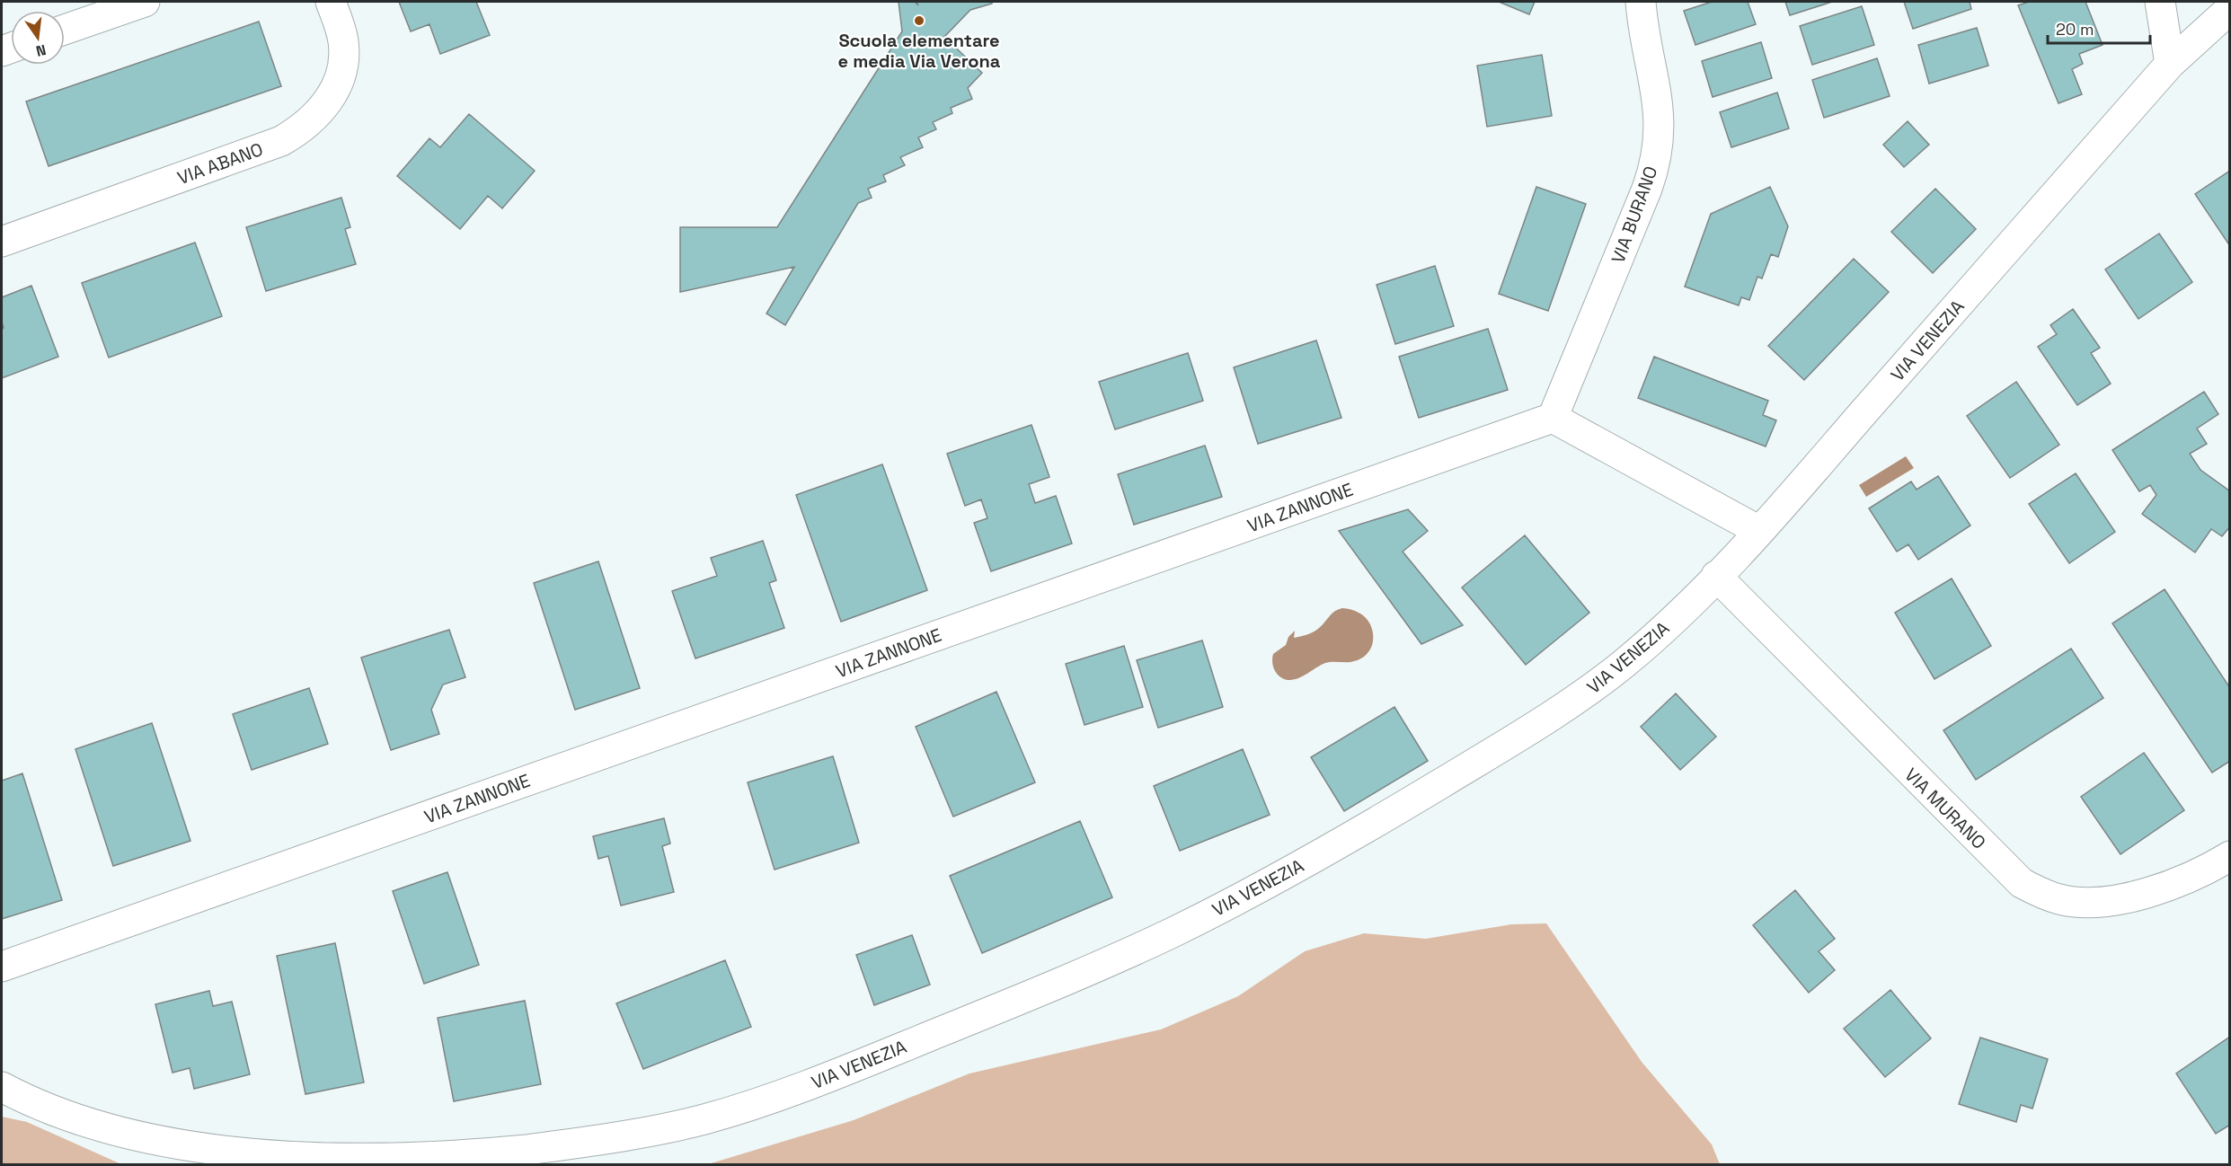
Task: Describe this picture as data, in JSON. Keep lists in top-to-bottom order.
{
  "streets": {
    "street": [
      "VIA ABANO",
      "VIA BURANO",
      "VIA VENEZIA",
      "VIA ZANNONE",
      "VIA MURANO"
    ]
  },
  "crossings": [
    ["VIA BURANO", "VIA ZANNONE"],
    ["VIA VENEZIA", "VIA MURANO"]
  ],
  "places": ["Scuola elementare e media Via Verona"],
  "scale_bar": "20 m",
  "north": "bottom"
}
